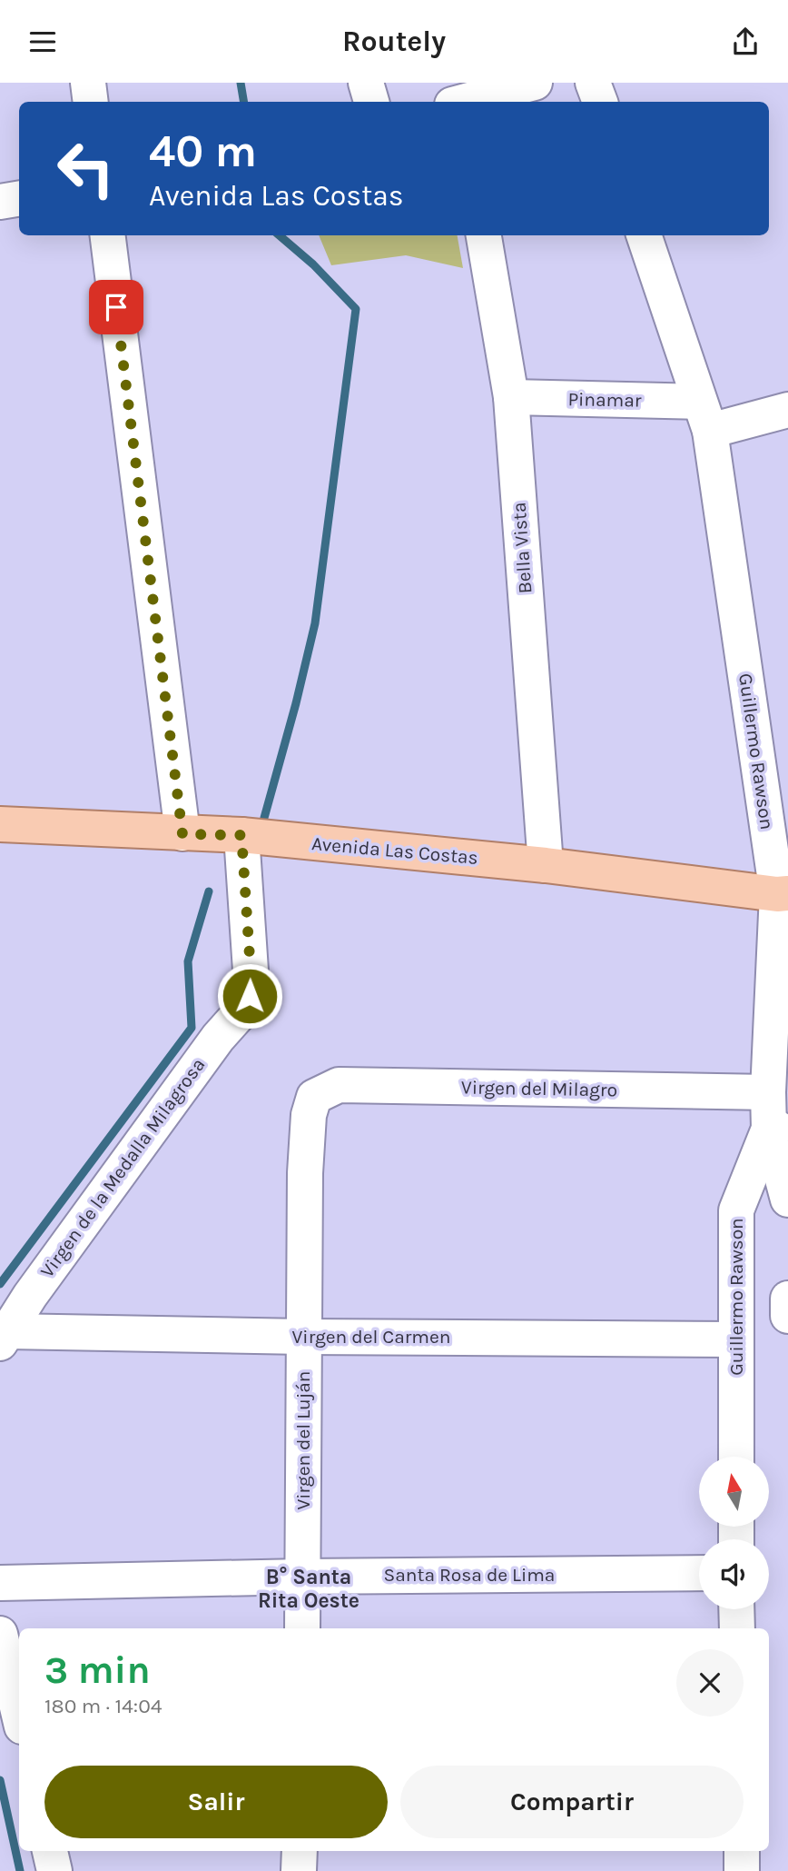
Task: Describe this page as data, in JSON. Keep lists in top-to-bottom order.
{
  "streets": {
    "main road": ["Avenida Las Costas"],
    "street": [
      "Pinamar",
      "Bella Vista",
      "Guillermo Rawson",
      "Virgen del Milagro",
      "Virgen de la Medalla Milagrosa",
      "Virgen del Carmen",
      "Virgen del Luján",
      "Santa Rosa de Lima"
    ]
  },
  "crossings": [
    ["Pinamar", "Bella Vista"],
    ["Pinamar", "Guillermo Rawson"],
    ["Bella Vista", "Avenida Las Costas"],
    ["Guillermo Rawson", "Avenida Las Costas"],
    ["Guillermo Rawson", "Virgen del Milagro"],
    ["Guillermo Rawson", "Virgen del Carmen"],
    ["Avenida Las Costas", "Virgen de la Medalla Milagrosa"],
    ["Virgen del Milagro", "Virgen del Luján"],
    ["Virgen de la Medalla Milagrosa", "Virgen del Carmen"],
    ["Virgen del Carmen", "Virgen del Luján"],
    ["Virgen del Luján", "Santa Rosa de Lima"]
  ],
  "districts": ["B° Santa Rita Oeste"],
  "north": "top",
  "page": {
    "header": "Routely",
    "turn": ["40 m", "Avenida Las Costas"],
    "heading": ["3 min", "180 m · 14:04"],
    "buttons": ["Salir", "Compartir"]
  }
}
